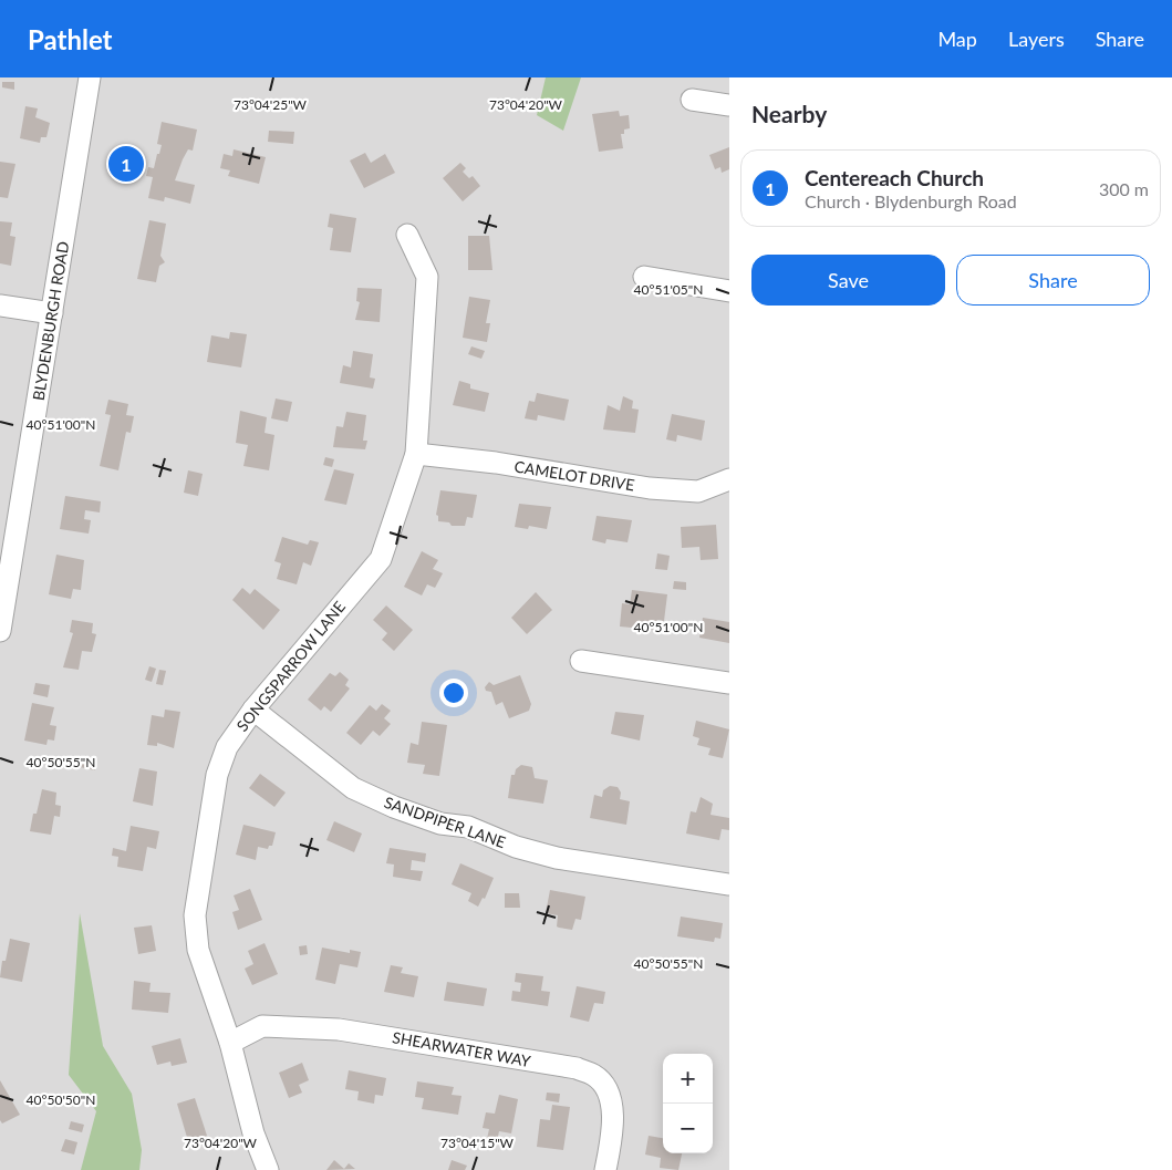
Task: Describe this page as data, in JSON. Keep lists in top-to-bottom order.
{
  "streets": {
    "street": [
      "BLYDENBURGH ROAD",
      "CAMELOT DRIVE",
      "SONGSPARROW LANE",
      "SANDPIPER LANE",
      "SHEARWATER WAY"
    ]
  },
  "crossings": [
    ["CAMELOT DRIVE", "SONGSPARROW LANE"],
    ["SONGSPARROW LANE", "SANDPIPER LANE"],
    ["SONGSPARROW LANE", "SHEARWATER WAY"]
  ],
  "page": {
    "header": "Pathlet",
    "nav": ["Map", "Layers", "Share"],
    "heading": "Nearby",
    "pins": "1",
    "list": [
      {
        "mark": "1",
        "name": "Centereach Church",
        "note": "Church · Blydenburgh Road",
        "value": "300 m"
      }
    ],
    "buttons": ["Save", "Share"],
    "map_buttons": ["+", "−"]
  },
  "coordinates": [
    "73°04'25\"W",
    "73°04'20\"W",
    "40°51'05\"N",
    "40°51'00\"N",
    "40°50'55\"N",
    "40°50'50\"N",
    "73°04'15\"W"
  ]
}
